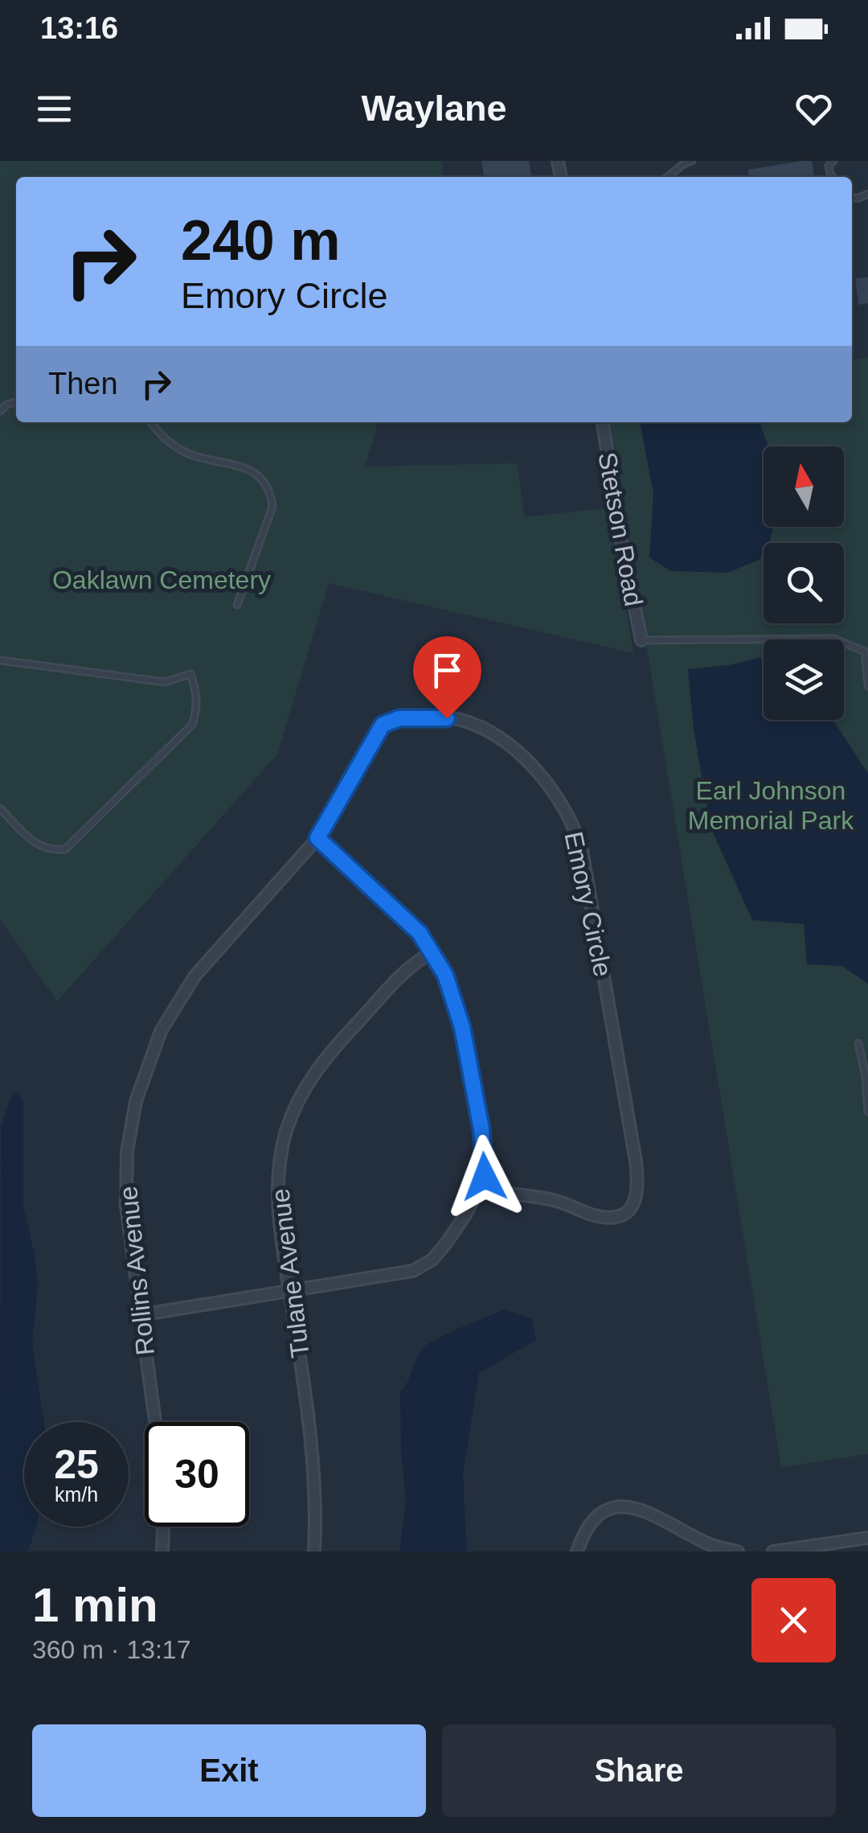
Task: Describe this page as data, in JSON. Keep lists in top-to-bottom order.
{
  "streets": {
    "street": [
      "Stetson Road",
      "Emory Circle",
      "Rollins Avenue",
      "Tulane Avenue"
    ]
  },
  "crossings": [
    ["Emory Circle", "Rollins Avenue"]
  ],
  "parks": ["Oaklawn Cemetery", "Earl Johnson Memorial Park"],
  "north": "top",
  "page": {
    "status": "13:16",
    "header": "Waylane",
    "turn": ["240 m", "Emory Circle"],
    "then": "Then",
    "speed": "25 km/h",
    "limit": "30",
    "heading": ["1 min", "360 m · 13:17"],
    "buttons": ["Exit", "Share"]
  }
}
